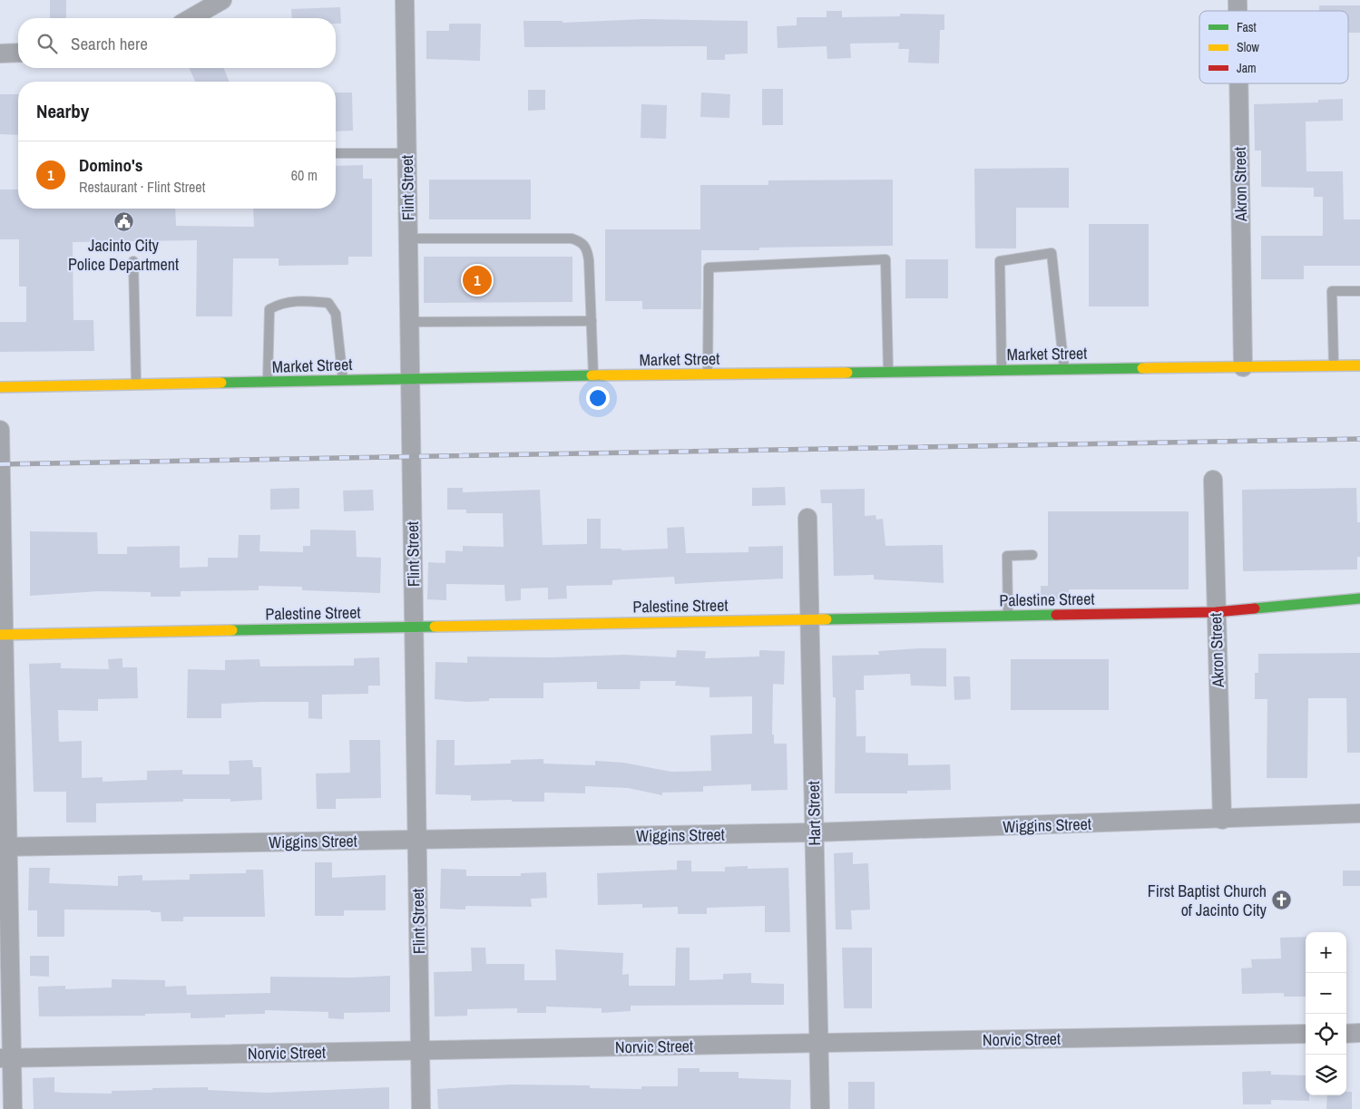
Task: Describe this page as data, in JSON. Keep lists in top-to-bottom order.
{
  "streets": {
    "main road": ["Market Street", "Palestine Street"],
    "street": [
      "Akron Street",
      "Flint Street",
      "Hart Street",
      "Wiggins Street",
      "Norvic Street"
    ]
  },
  "crossings": [
    ["Akron Street", "Market Street"],
    ["Akron Street", "Palestine Street"],
    ["Akron Street", "Wiggins Street"],
    ["Flint Street", "Market Street"],
    ["Flint Street", "Palestine Street"],
    ["Flint Street", "Wiggins Street"],
    ["Flint Street", "Norvic Street"],
    ["Palestine Street", "Hart Street"],
    ["Hart Street", "Wiggins Street"],
    ["Hart Street", "Norvic Street"]
  ],
  "places": {
    "public building": ["Jacinto City Police Department"],
    "church": ["First Baptist Church of Jacinto City"]
  },
  "legend": ["Fast", "Slow", "Jam"],
  "page": {
    "search": "Search here",
    "heading": "Nearby",
    "list": [
      {
        "mark": "1",
        "name": "Domino's",
        "note": "Restaurant · Flint Street",
        "value": "60 m"
      }
    ],
    "pins": "1",
    "map_buttons": ["+", "−"]
  }
}
